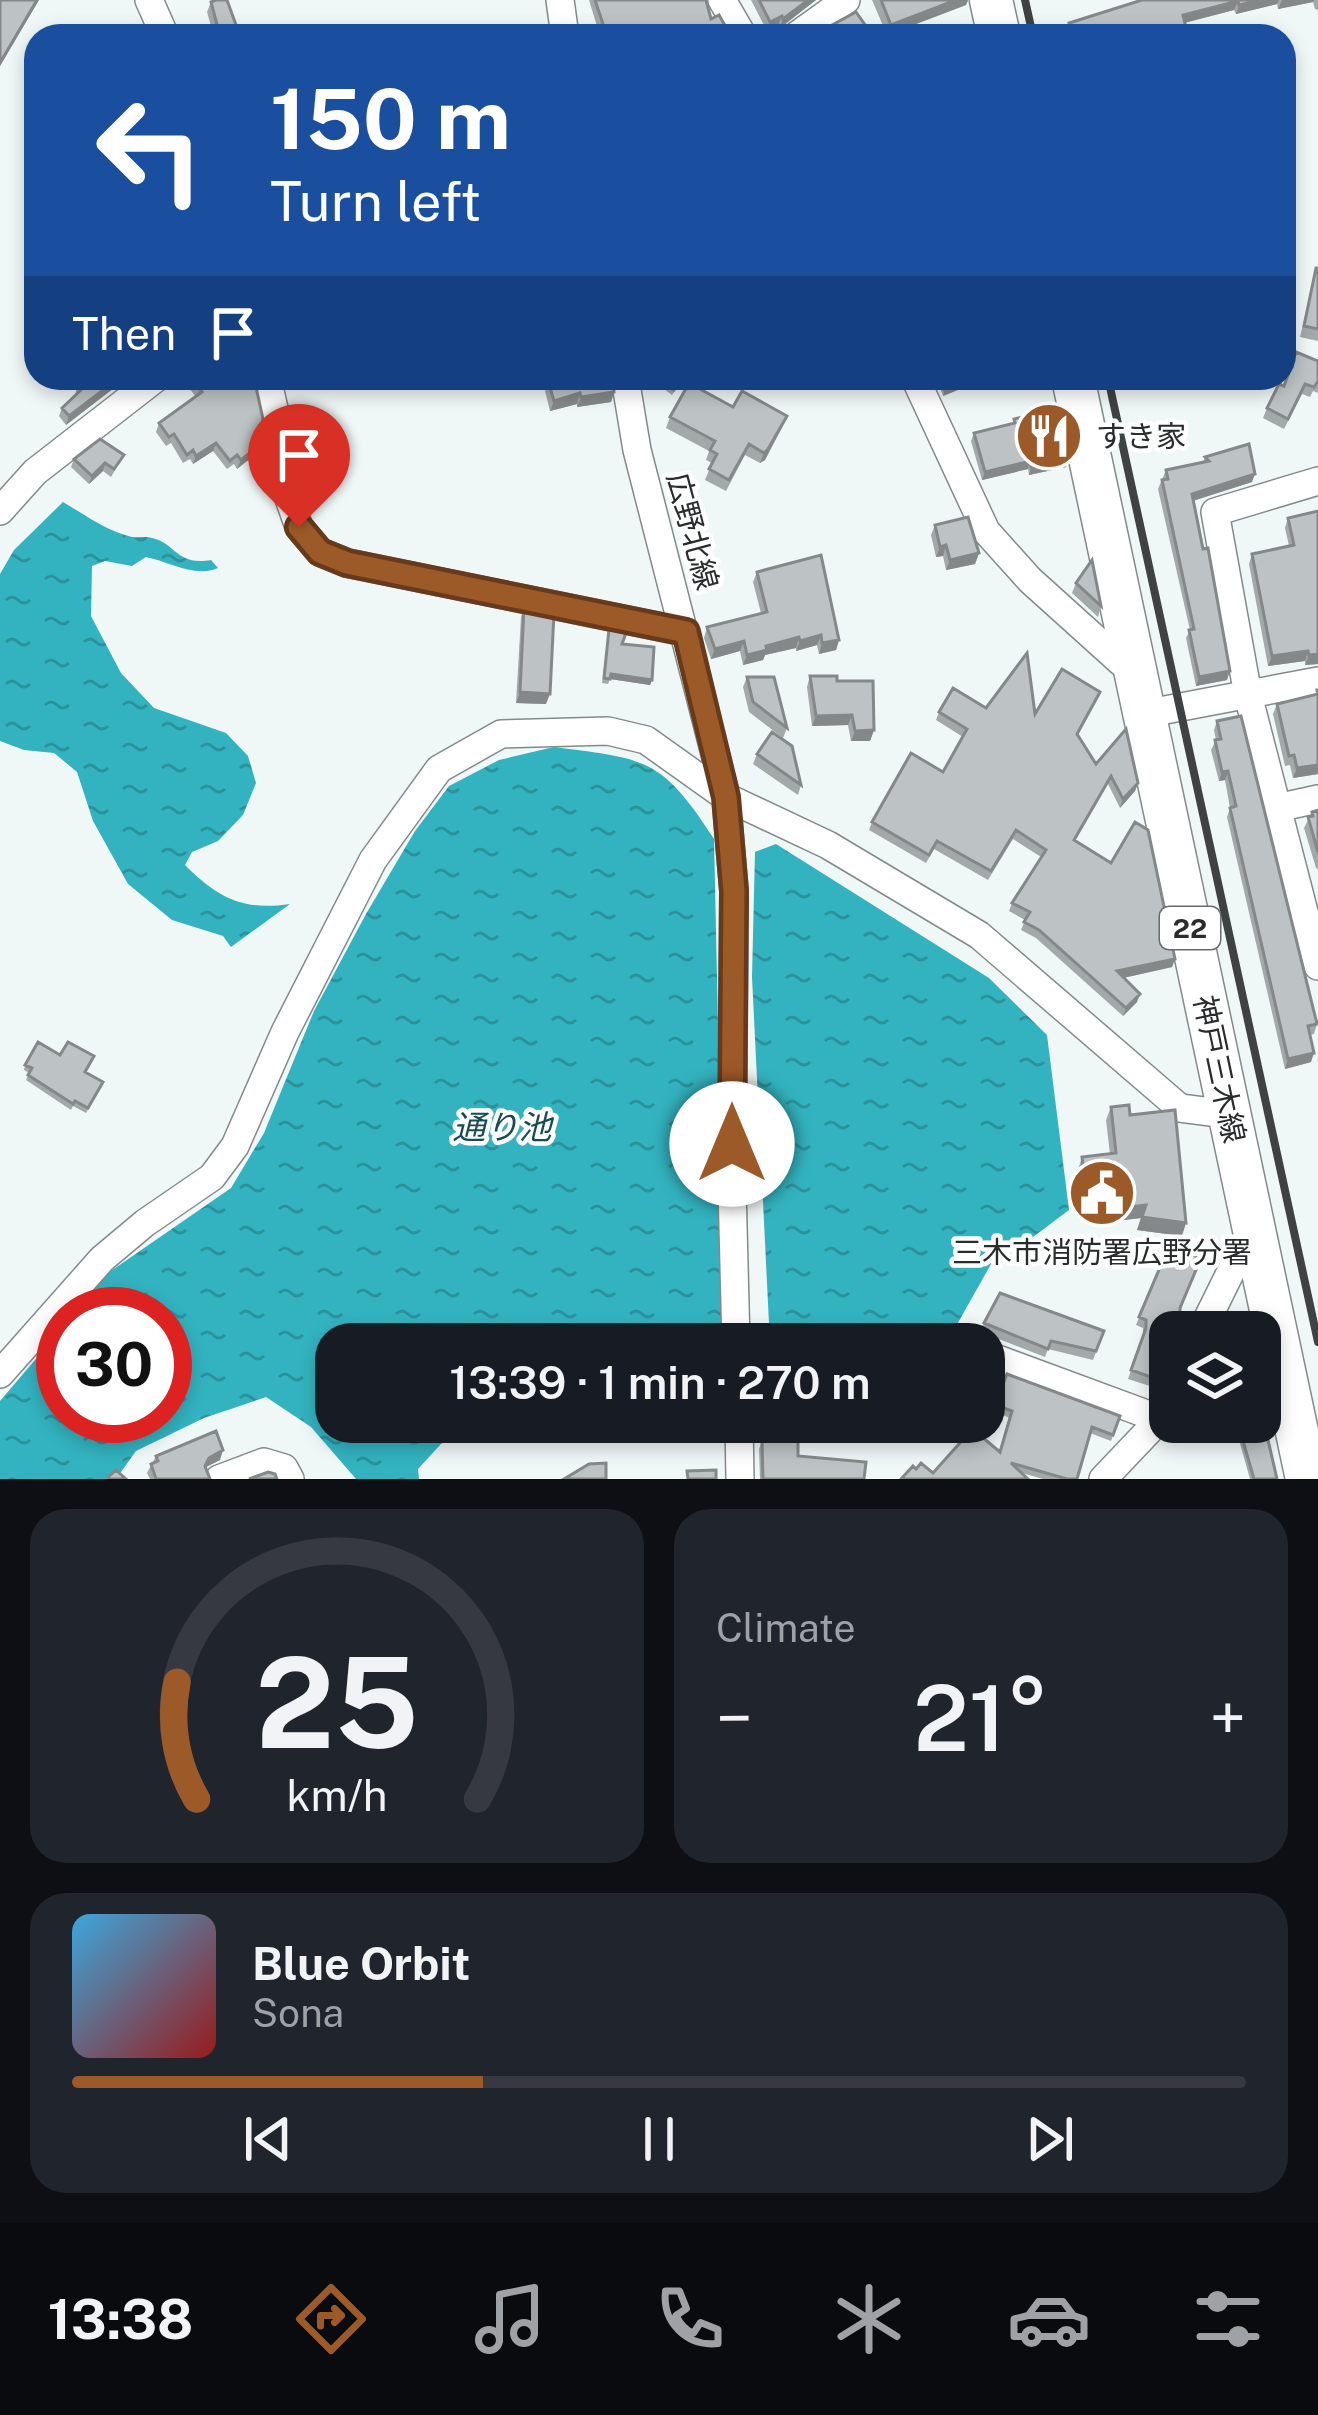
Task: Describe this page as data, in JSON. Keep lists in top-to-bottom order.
{
  "streets": {
    "main road": ["22", "神戸三木線"],
    "street": ["広野北線"]
  },
  "water": ["通り池"],
  "places": {
    "restaurant": ["すき家"],
    "public building": ["三木市消防署広野分署"]
  },
  "page": {
    "turn": ["150 m", "Turn left"],
    "then": "Then",
    "limit": "30",
    "trip": "13:39 · 1 min · 270 m",
    "tile": "Climate",
    "heat": ["−", "21°", "+"],
    "song": ["Blue Orbit", "Sona"],
    "tabs": "13:38",
    "gauge": ["25", "km/h"]
  }
}
